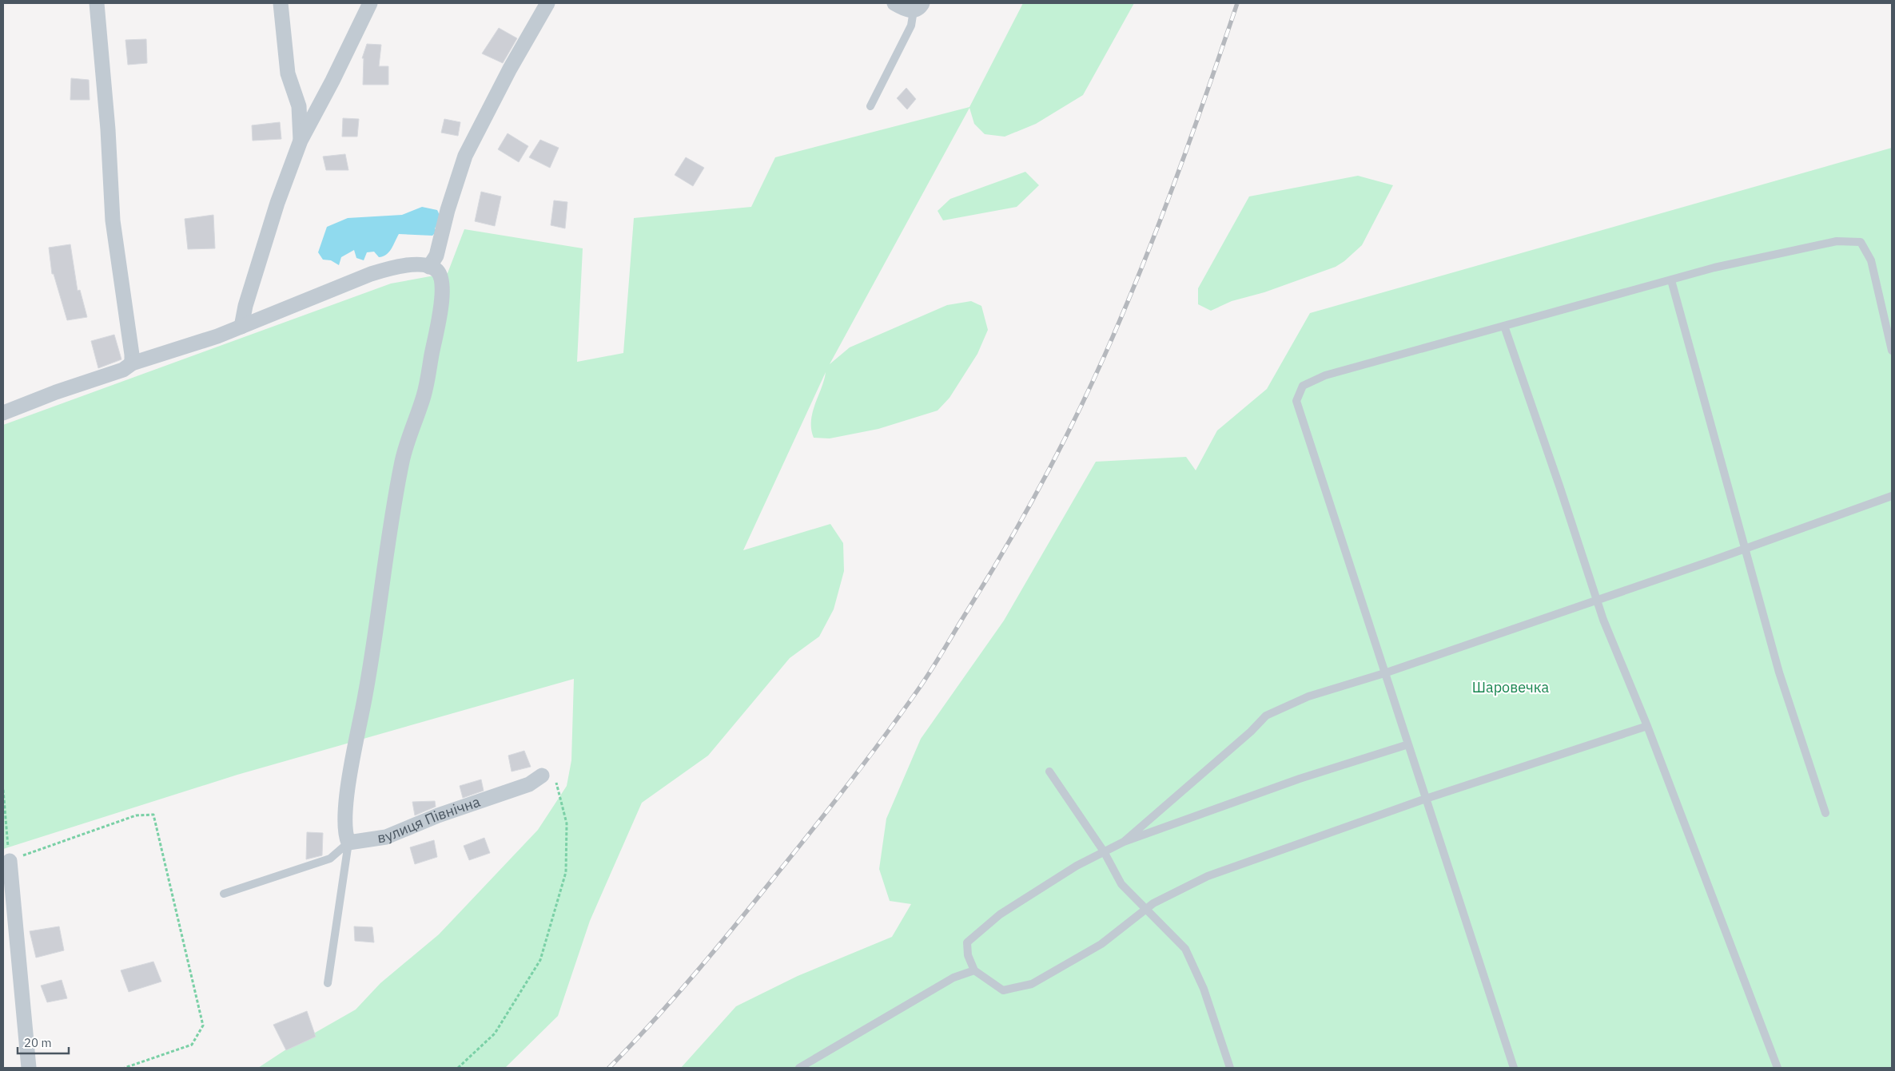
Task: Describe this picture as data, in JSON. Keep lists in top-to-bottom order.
{
  "streets": {
    "street": ["вулиця Північна"]
  },
  "parks": ["Шаровечка"],
  "scale_bar": "20 m"
}
